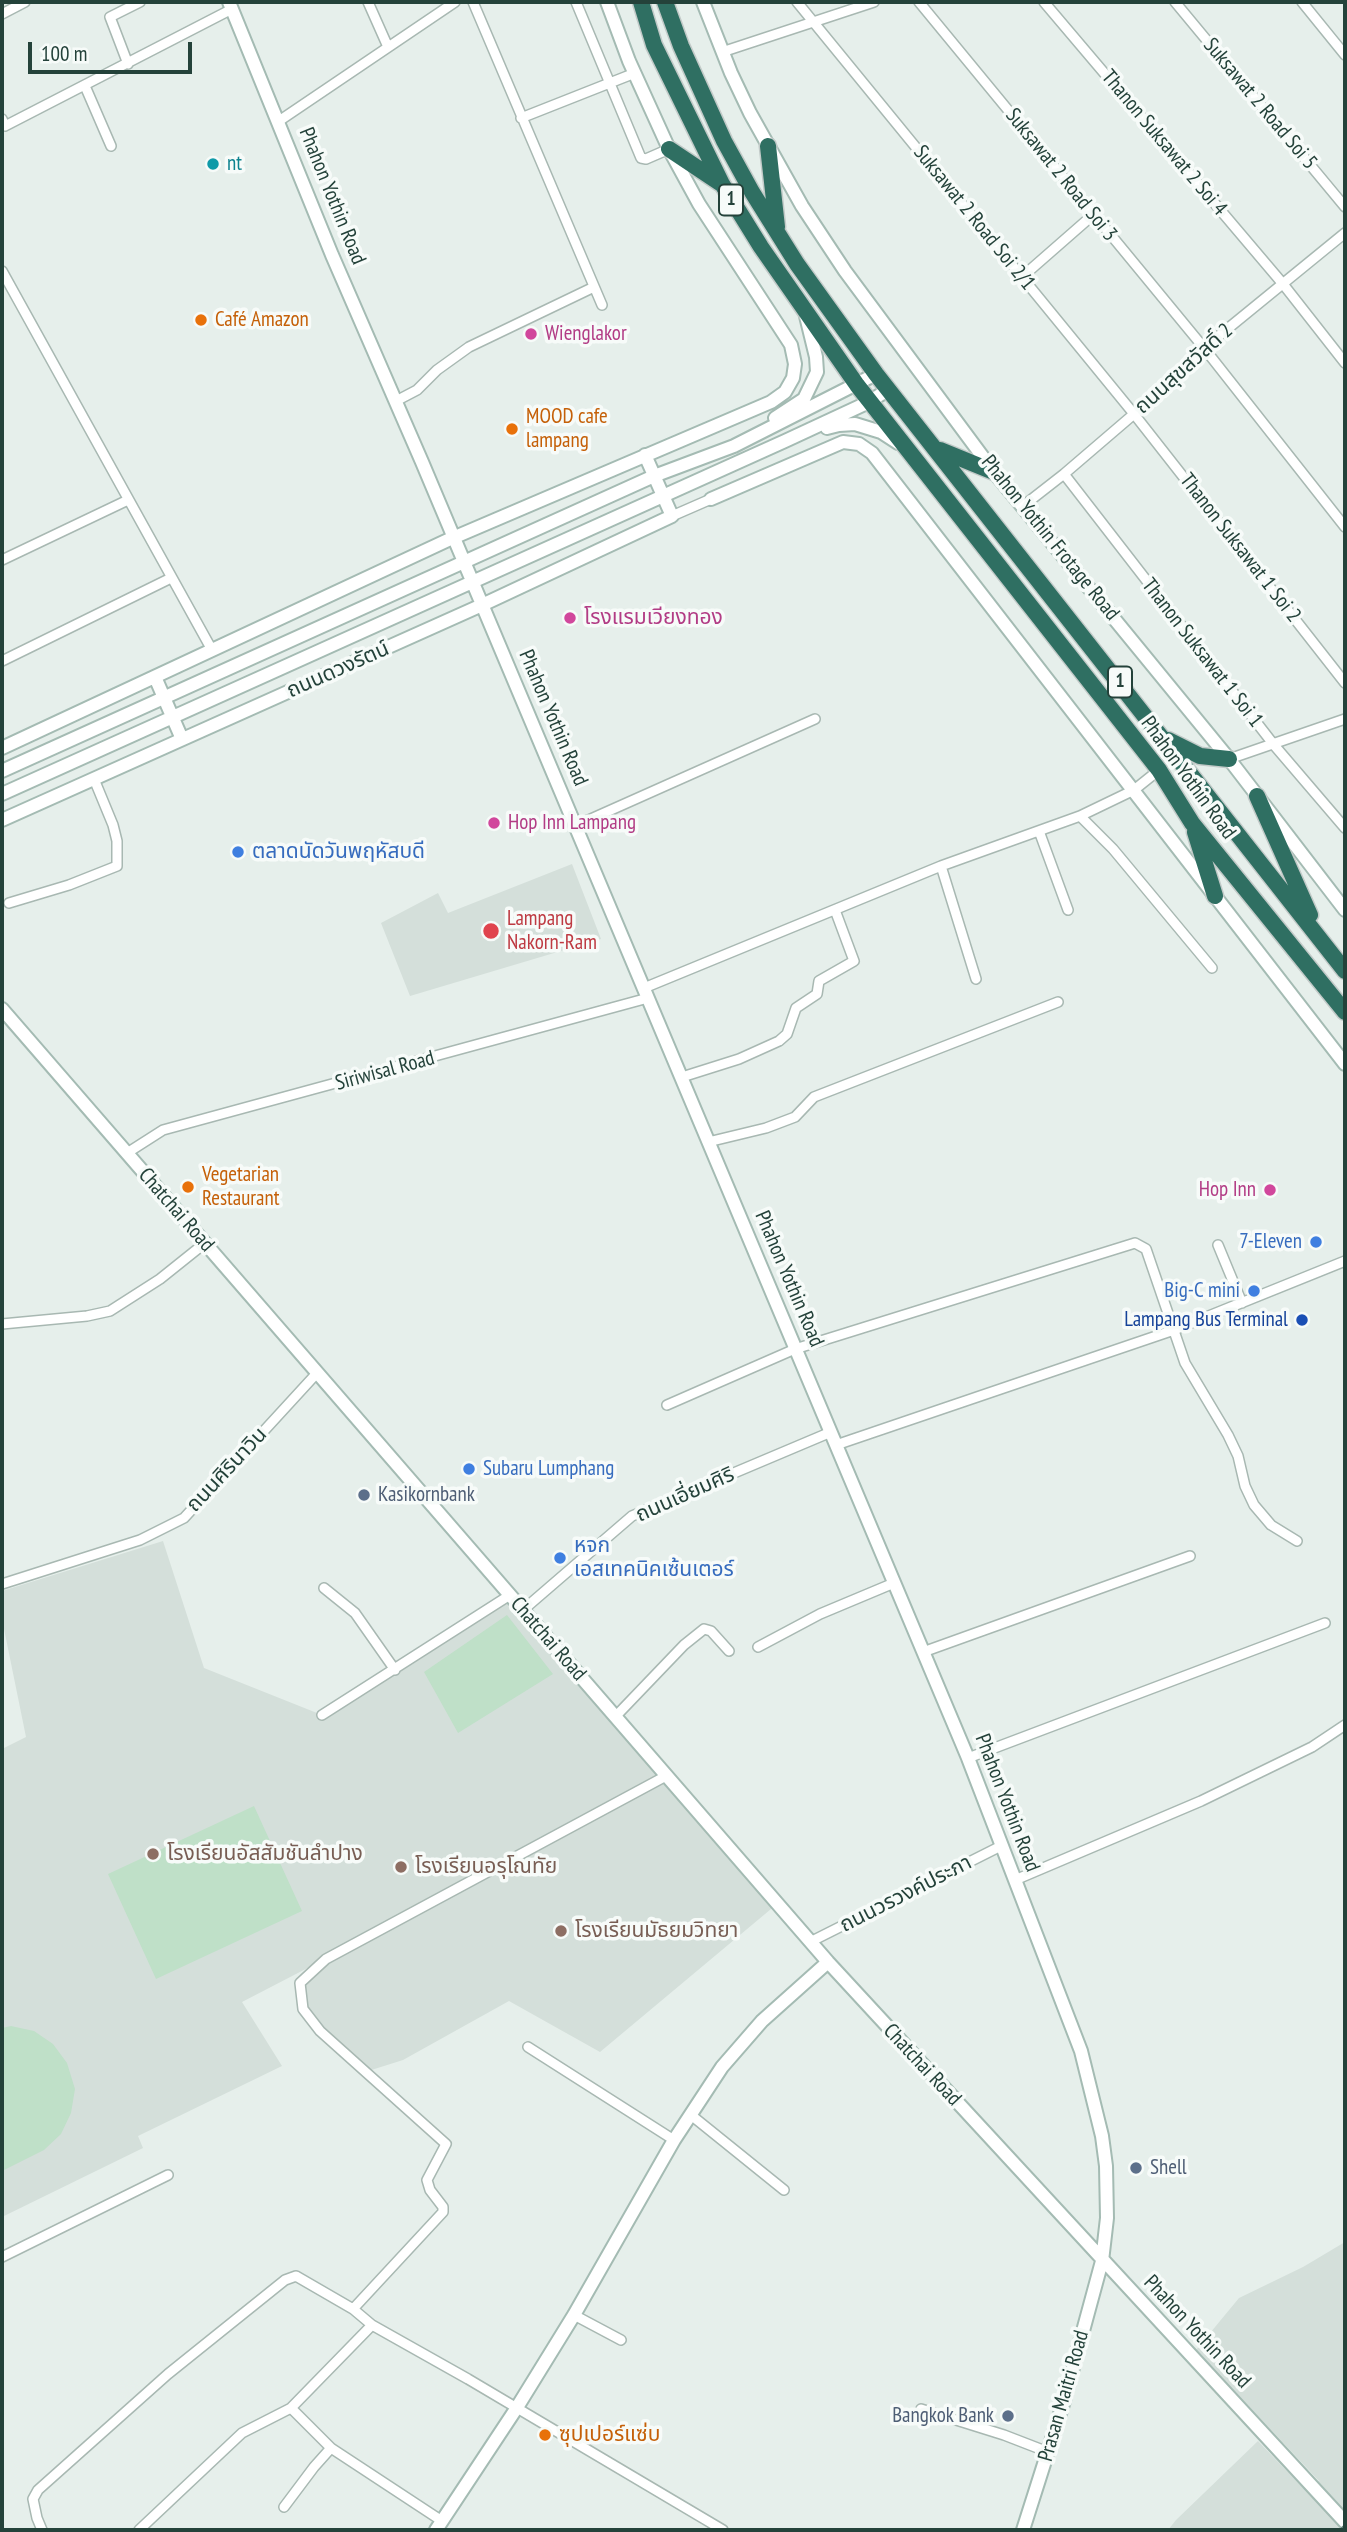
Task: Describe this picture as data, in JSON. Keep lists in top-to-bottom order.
{
  "streets": {
    "highway": ["Phahon Yothin Road", "1"],
    "main road": [
      "Phahon Yothin Frotage Road",
      "ถนนดวงรัตน์",
      "Chatchai Road",
      "Prasan Maitri Road"
    ],
    "street": [
      "Suksawat 2 Road Soi 5",
      "Thanon Suksawat 2 Soi 4",
      "Suksawat 2 Road Soi 3",
      "Suksawat 2 Road Soi 2/1",
      "ถนนสุขสวัสดิ์ 2",
      "Thanon Suksawat 1 Soi 2",
      "Thanon Suksawat 1 Soi 1",
      "Siriwisal Road",
      "ถนนศิรินาวิน",
      "ถนนเอี่ยมศิริ",
      "ถนนวรวงค์ประภา"
    ]
  },
  "crossings": [
    ["Thanon Suksawat 2 Soi 4", "ถนนสุขสวัสดิ์ 2"],
    ["Suksawat 2 Road Soi 3", "ถนนสุขสวัสดิ์ 2"],
    ["Phahon Yothin Road", "ถนนดวงรัตน์"],
    ["Phahon Yothin Road", "Siriwisal Road"],
    ["Phahon Yothin Road", "Chatchai Road"],
    ["Phahon Yothin Road", "ถนนเอี่ยมศิริ"],
    ["Phahon Yothin Road", "ถนนวรวงค์ประภา"],
    ["Phahon Yothin Road", "Prasan Maitri Road"],
    ["Suksawat 2 Road Soi 2/1", "ถนนสุขสวัสดิ์ 2"],
    ["Suksawat 2 Road Soi 2/1", "Thanon Suksawat 1 Soi 2"],
    ["ถนนสุขสวัสดิ์ 2", "Phahon Yothin Frotage Road"],
    ["ถนนสุขสวัสดิ์ 2", "Thanon Suksawat 1 Soi 2"],
    ["ถนนสุขสวัสดิ์ 2", "Thanon Suksawat 1 Soi 1"],
    ["Siriwisal Road", "Chatchai Road"],
    ["Chatchai Road", "ถนนศิรินาวิน"],
    ["Chatchai Road", "ถนนเอี่ยมศิริ"],
    ["Chatchai Road", "ถนนวรวงค์ประภา"],
    ["Chatchai Road", "Prasan Maitri Road"]
  ],
  "places": [
    "nt",
    "Café Amazon",
    "Wienglakor",
    "MOOD cafe lampang",
    "โรงแรมเวียงทอง",
    "Hop Inn Lampang",
    "ตลาดนัดวันพฤหัสบดี",
    "Lampang Nakorn-Ram",
    "Vegetarian Restaurant",
    "Hop Inn",
    "7-Eleven",
    "Big-C mini",
    "Lampang Bus Terminal",
    "Subaru Lumphang",
    "Kasikornbank",
    "หจก เอสเทคนิคเซ้นเตอร์",
    "โรงเรียนอัสสัมชันลำปาง",
    "โรงเรียนอรุโณทัย",
    "โรงเรียนมัธยมวิทยา",
    "Shell",
    "Bangkok Bank",
    "ซุปเปอร์แซ่บ"
  ],
  "scale_bar": "100 m"
}
